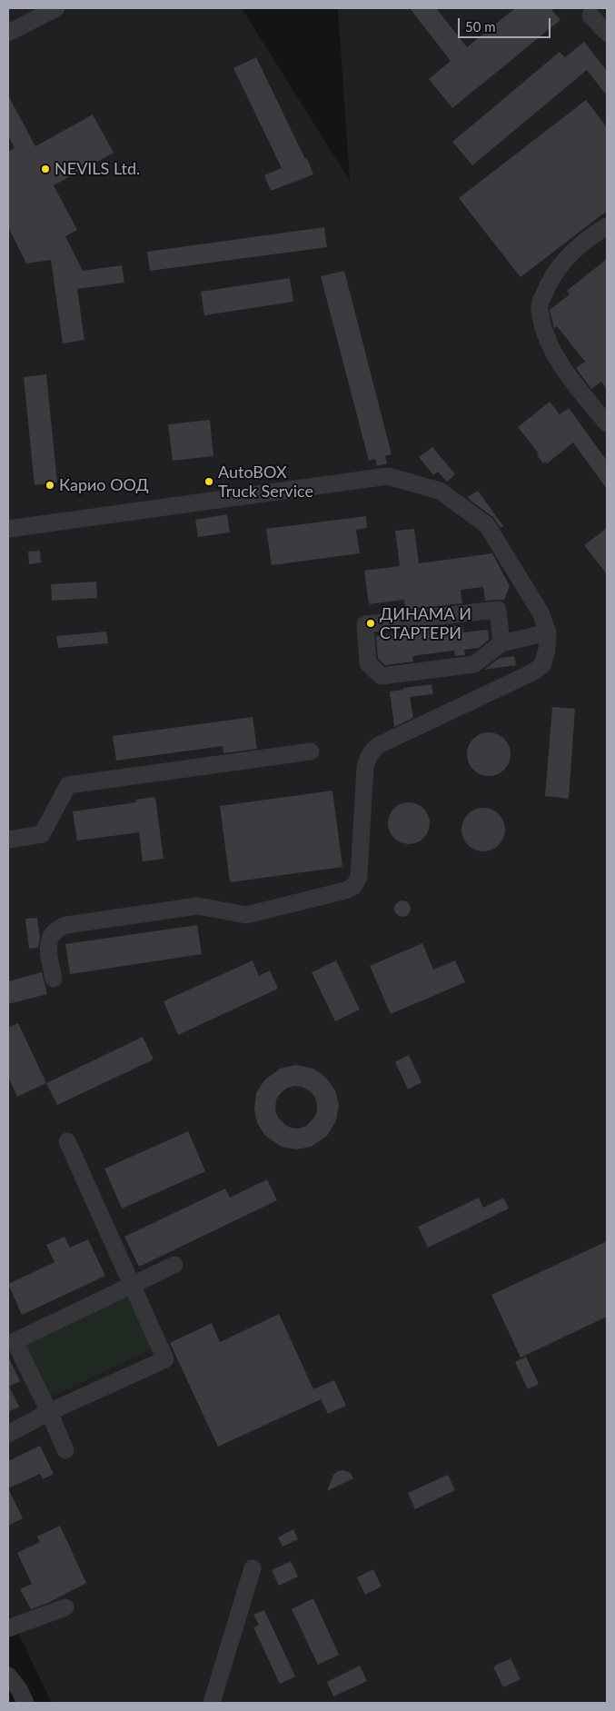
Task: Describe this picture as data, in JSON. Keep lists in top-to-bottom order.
{
  "places": [
    "NEVILS Ltd.",
    "AutoBOX Truck Service",
    "Карио ООД",
    "ДИНАМА И СТАРТЕРИ"
  ],
  "scale_bar": "50 m"
}
